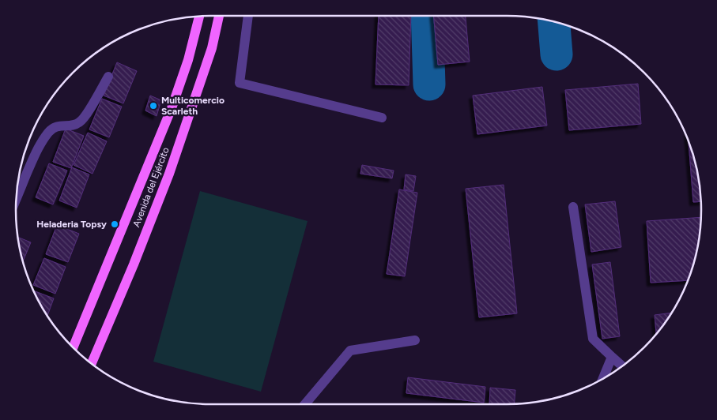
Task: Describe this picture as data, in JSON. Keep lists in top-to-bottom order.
{
  "streets": {
    "main road": ["Avenida del Ejército"]
  },
  "places": ["Multicomercio Scarleth", "Heladeria Topsy"]
}
